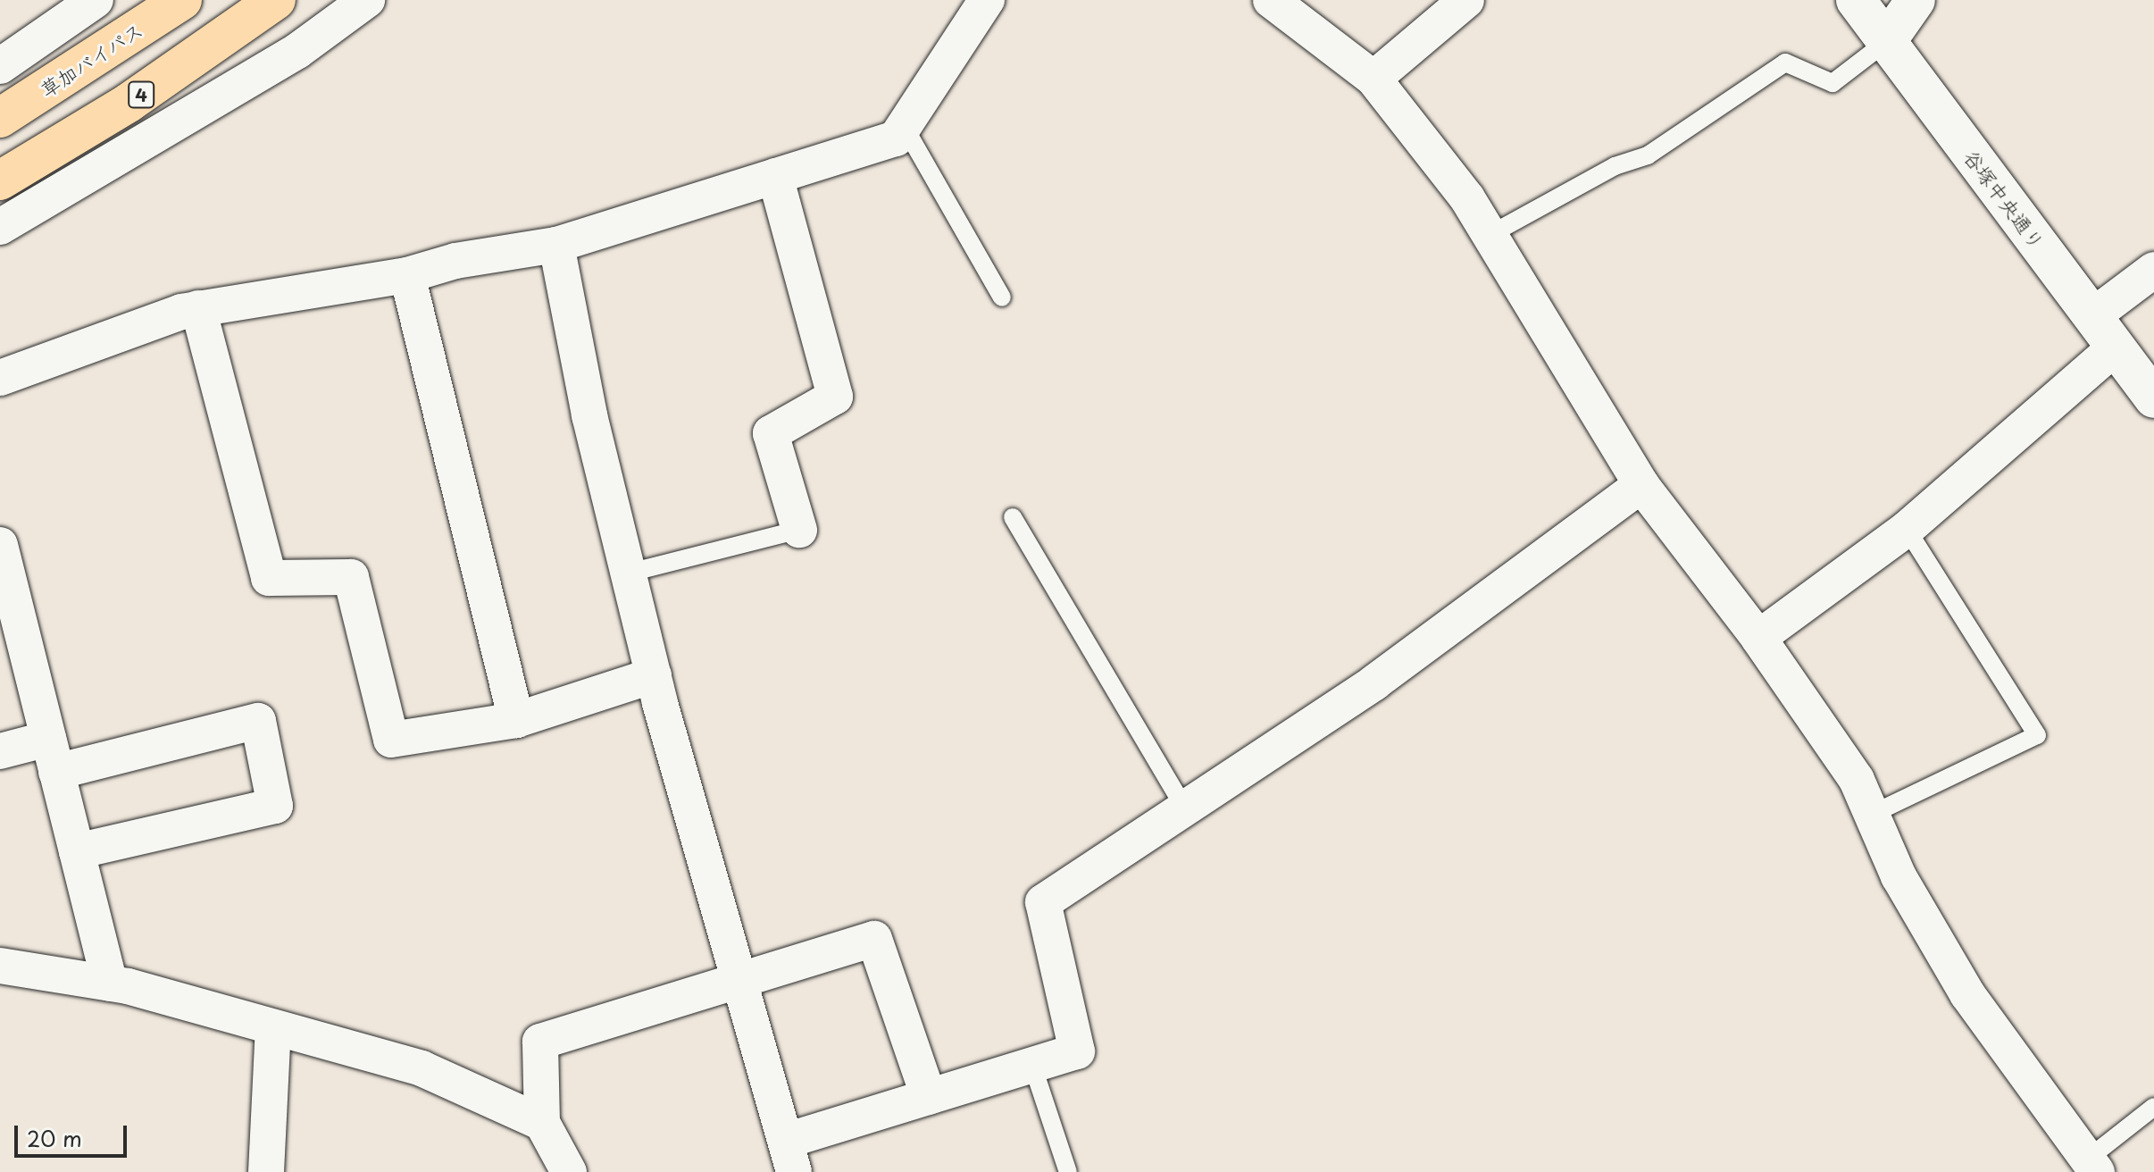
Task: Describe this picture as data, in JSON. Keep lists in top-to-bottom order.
{
  "streets": {
    "highway": ["草加バイパス", "4"],
    "street": ["谷塚中央通り"]
  },
  "scale_bar": "20 m"
}
